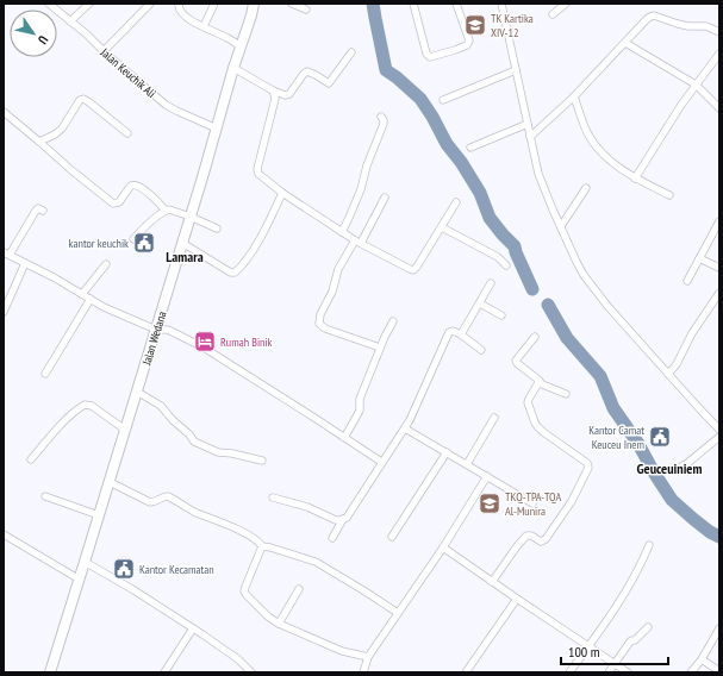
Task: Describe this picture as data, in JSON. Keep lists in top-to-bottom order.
{
  "streets": {
    "street": ["Jalan Keuchik Ali", "Jalan Wedana"]
  },
  "crossings": [
    ["Jalan Keuchik Ali", "Jalan Wedana"]
  ],
  "districts": ["Lamara", "Geuceuiniem"],
  "places": {
    "school or university": ["TK Kartika XIV-12", "TKQ-TPA-TQA Al-Munira"],
    "public building": ["kantor keuchik", "Kantor Camat Keuceu Inem", "Kantor Kecamatan"],
    "hotel": ["Rumah Binik"]
  },
  "scale_bar": "100 m",
  "north": "bottom right"
}
